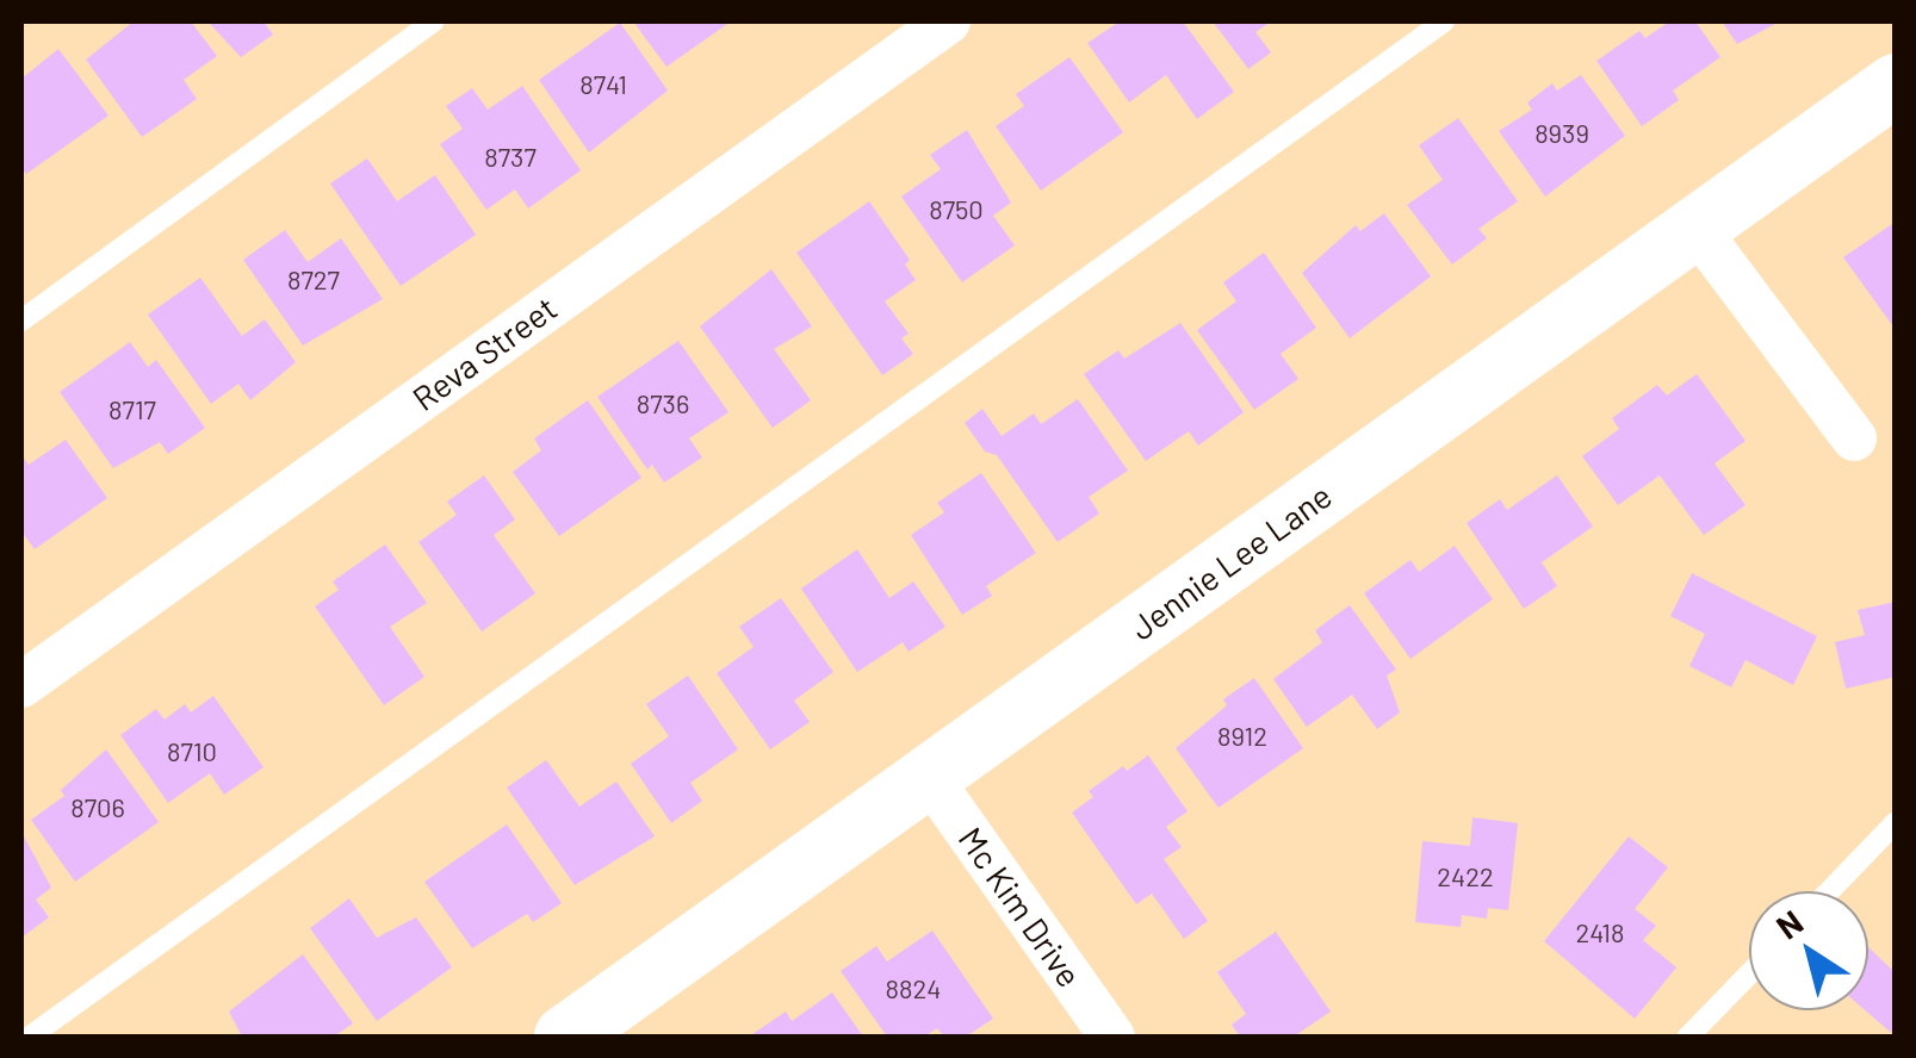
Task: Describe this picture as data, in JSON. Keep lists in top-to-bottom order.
{
  "streets": {
    "street": ["Reva Street", "Jennie Lee Lane", "Mc Kim Drive"]
  },
  "crossings": [
    ["Jennie Lee Lane", "Mc Kim Drive"]
  ],
  "house_numbers": [
    "8741",
    "8939",
    "8737",
    "8750",
    "8727",
    "8736",
    "8717",
    "8912",
    "8710",
    "8706",
    "2422",
    "2418",
    "8824"
  ],
  "north": "top left"
}
